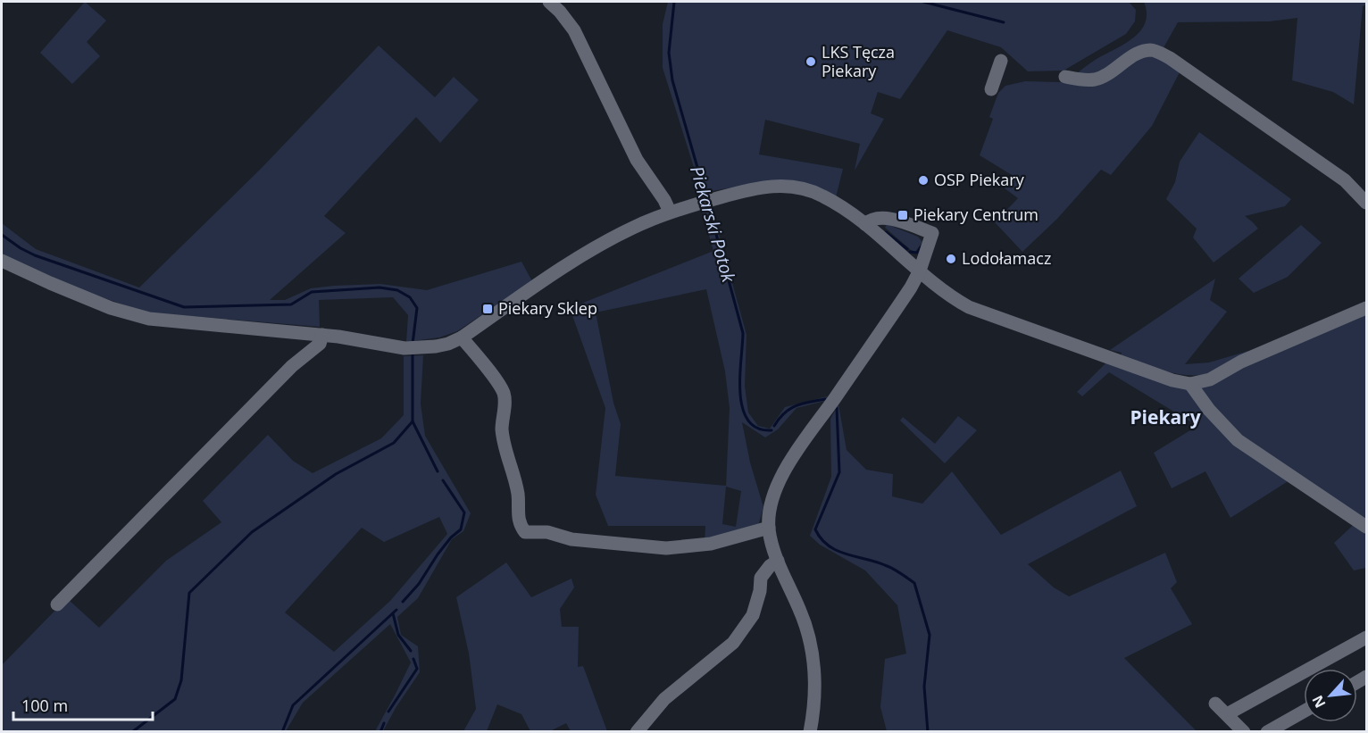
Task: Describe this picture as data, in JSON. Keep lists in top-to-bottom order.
{
  "districts": ["Piekary"],
  "water": ["Piekarski Potok"],
  "places": {
    "other": ["LKS Tęcza Piekary", "OSP Piekary", "Lodołamacz"],
    "transit": ["Piekary Centrum", "Piekary Sklep"]
  },
  "scale_bar": "100 m",
  "north": "bottom left"
}
